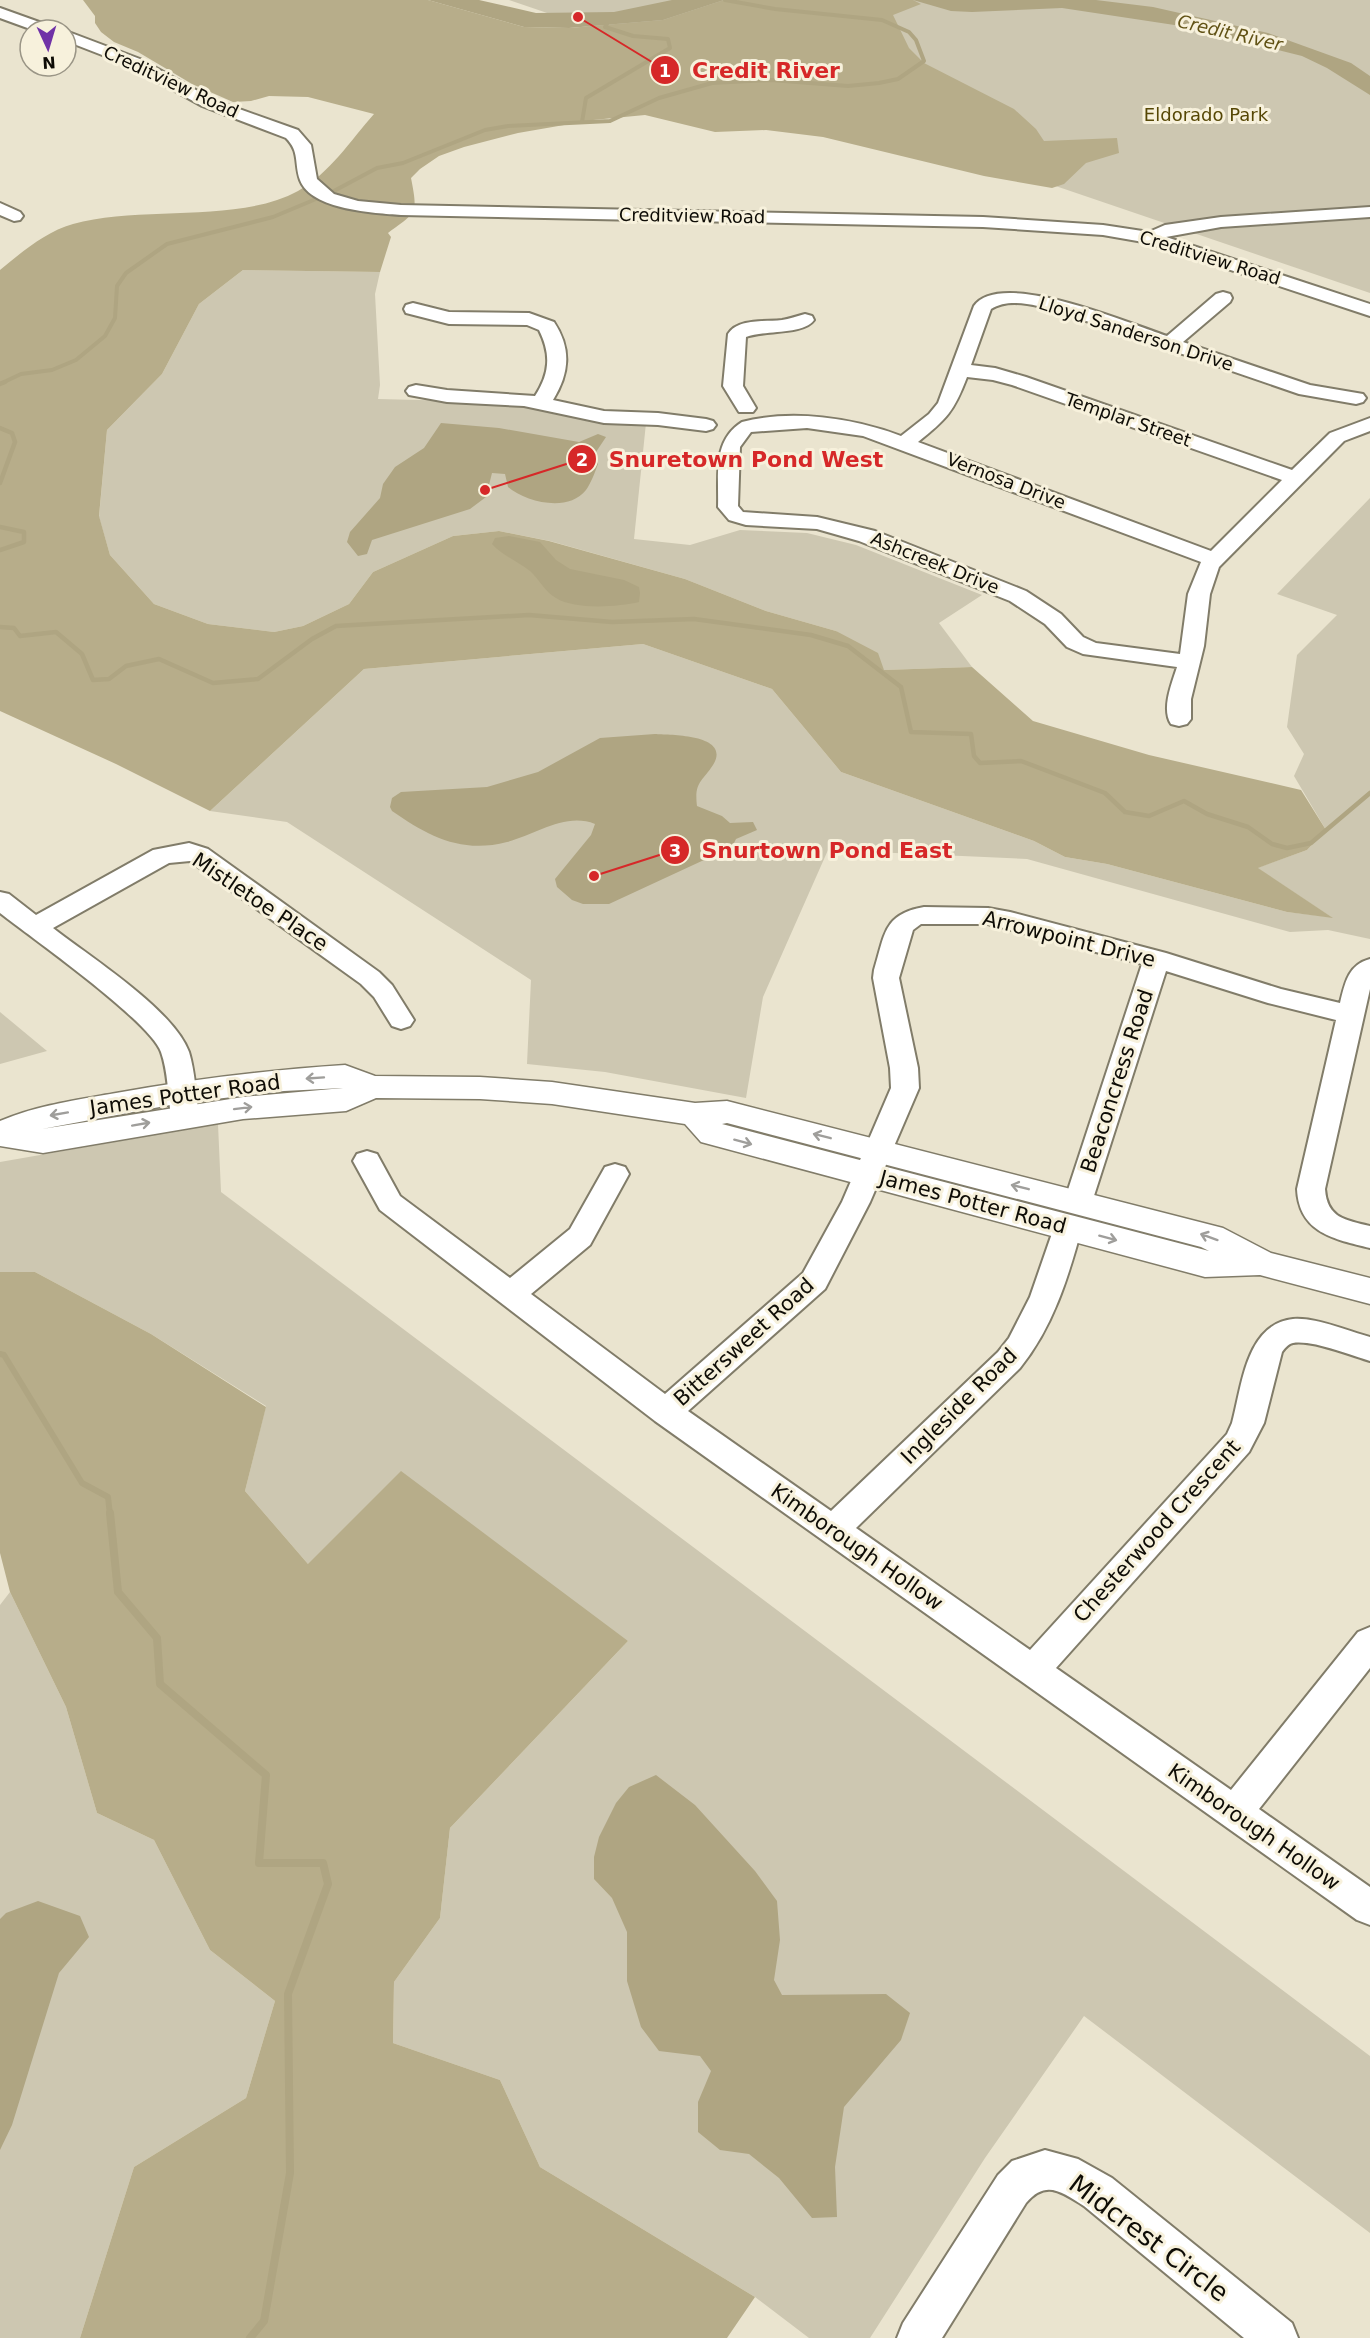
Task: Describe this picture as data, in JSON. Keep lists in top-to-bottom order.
{
  "streets": {
    "main road": ["James Potter Road"],
    "street": [
      "Creditview Road",
      "Lloyd Sanderson Drive",
      "Templar Street",
      "Vernosa Drive",
      "Ashcreek Drive",
      "Mistletoe Place",
      "Arrowpoint Drive",
      "Beaconcress Road",
      "Bittersweet Road",
      "Ingleside Road",
      "Chesterwood Crescent",
      "Kimborough Hollow",
      "Midcrest Circle"
    ]
  },
  "crossings": [
    ["Lloyd Sanderson Drive", "Templar Street"],
    ["Lloyd Sanderson Drive", "Vernosa Drive"],
    ["Arrowpoint Drive", "Beaconcress Road"],
    ["Arrowpoint Drive", "James Potter Road"],
    ["Arrowpoint Drive", "Bittersweet Road"],
    ["Beaconcress Road", "James Potter Road"],
    ["Beaconcress Road", "Ingleside Road"],
    ["James Potter Road", "Bittersweet Road"],
    ["James Potter Road", "Ingleside Road"],
    ["Bittersweet Road", "Kimborough Hollow"],
    ["Ingleside Road", "Kimborough Hollow"],
    ["Chesterwood Crescent", "Kimborough Hollow"]
  ],
  "water": ["Credit River"],
  "parks": ["Eldorado Park"],
  "places": ["Credit River", "Snuretown Pond West", "Snurtown Pond East"],
  "north": "bottom"
}
